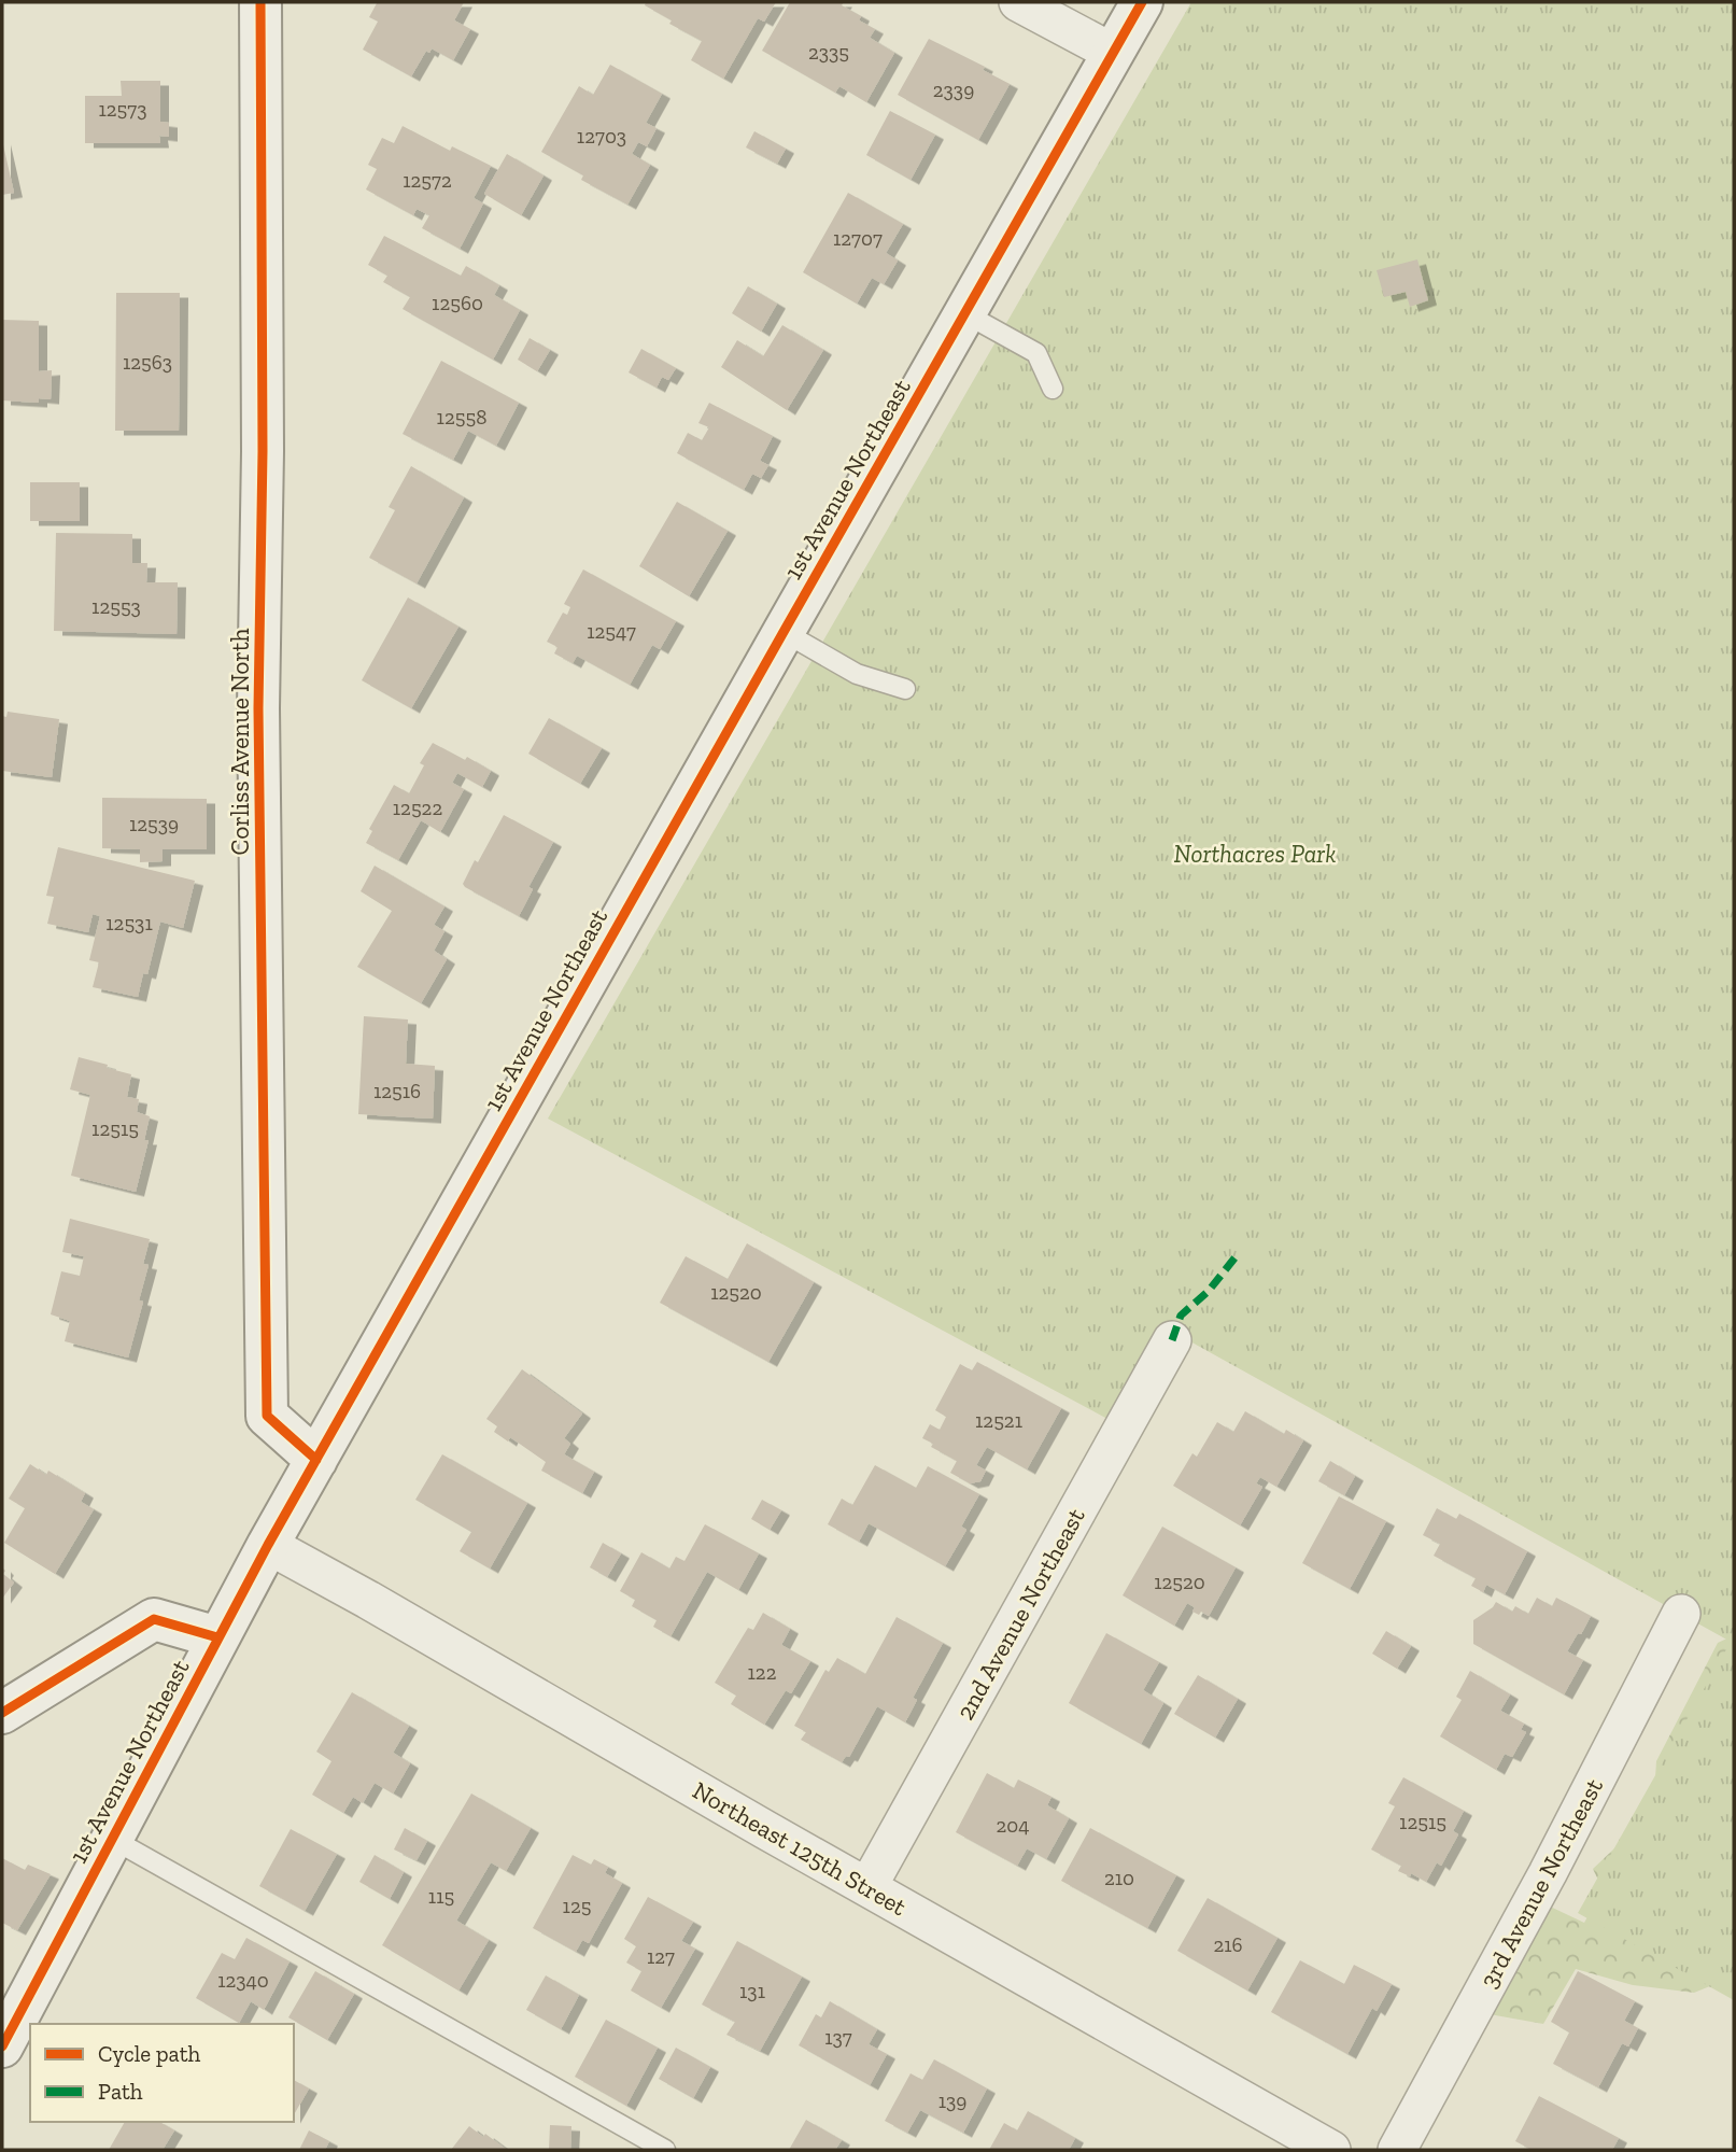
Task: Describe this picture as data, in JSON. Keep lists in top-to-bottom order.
{
  "streets": {
    "street": [
      "1st Avenue Northeast",
      "Corliss Avenue North",
      "2nd Avenue Northeast",
      "Northeast 125th Street",
      "3rd Avenue Northeast"
    ]
  },
  "crossings": [
    ["1st Avenue Northeast", "Corliss Avenue North"],
    ["1st Avenue Northeast", "Northeast 125th Street"],
    ["2nd Avenue Northeast", "Northeast 125th Street"]
  ],
  "parks": ["Northacres Park"],
  "house_numbers": [
    "2335",
    "2339",
    "12573",
    "12703",
    "12572",
    "12707",
    "12560",
    "12563",
    "12558",
    "12553",
    "12547",
    "12522",
    "12539",
    "12531",
    "12516",
    "12515",
    "12520",
    "12521",
    "12520",
    "122",
    "12515",
    "204",
    "210",
    "115",
    "125",
    "216",
    "127",
    "12340",
    "131",
    "137",
    "139"
  ],
  "legend": ["Cycle path", "Path"]
}
